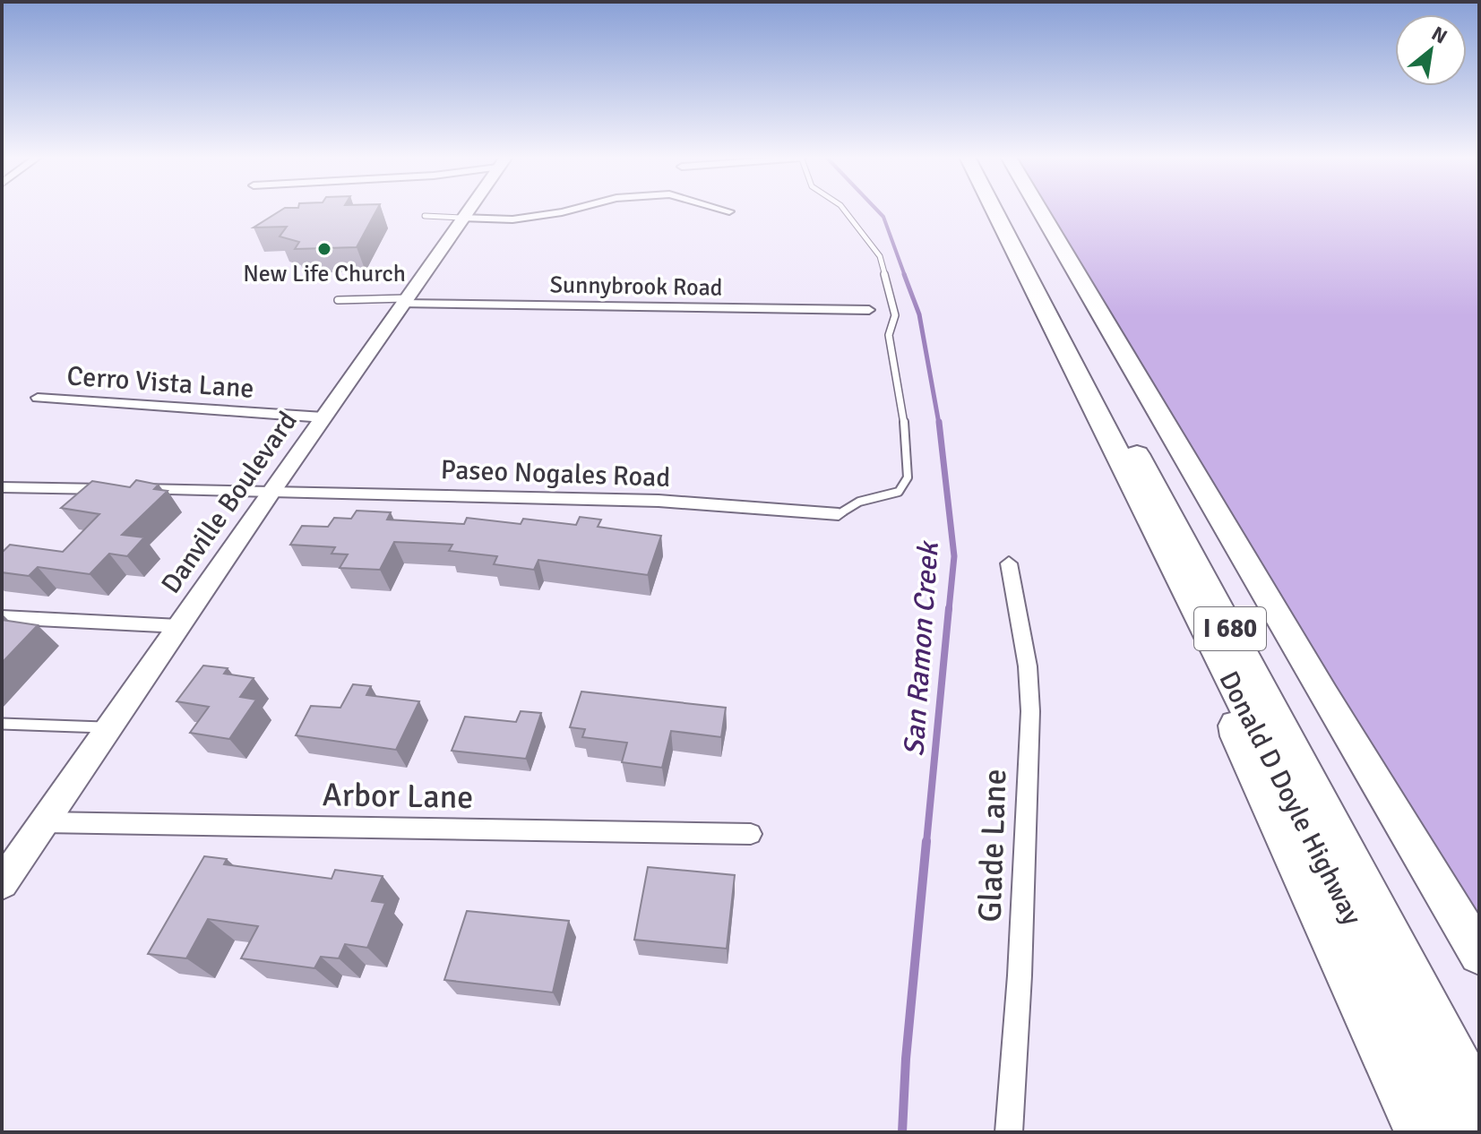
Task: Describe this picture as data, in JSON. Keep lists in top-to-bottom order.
{
  "streets": {
    "highway": ["I 680", "Donald D Doyle Highway"],
    "main road": ["Danville Boulevard"],
    "street": [
      "Sunnybrook Road",
      "Cerro Vista Lane",
      "Paseo Nogales Road",
      "Arbor Lane",
      "Glade Lane"
    ]
  },
  "crossings": [
    ["Sunnybrook Road", "Danville Boulevard"],
    ["Cerro Vista Lane", "Danville Boulevard"],
    ["Paseo Nogales Road", "Danville Boulevard"],
    ["Danville Boulevard", "Arbor Lane"]
  ],
  "water": ["San Ramon Creek"],
  "places": ["New Life Church"],
  "north": "top right"
}
